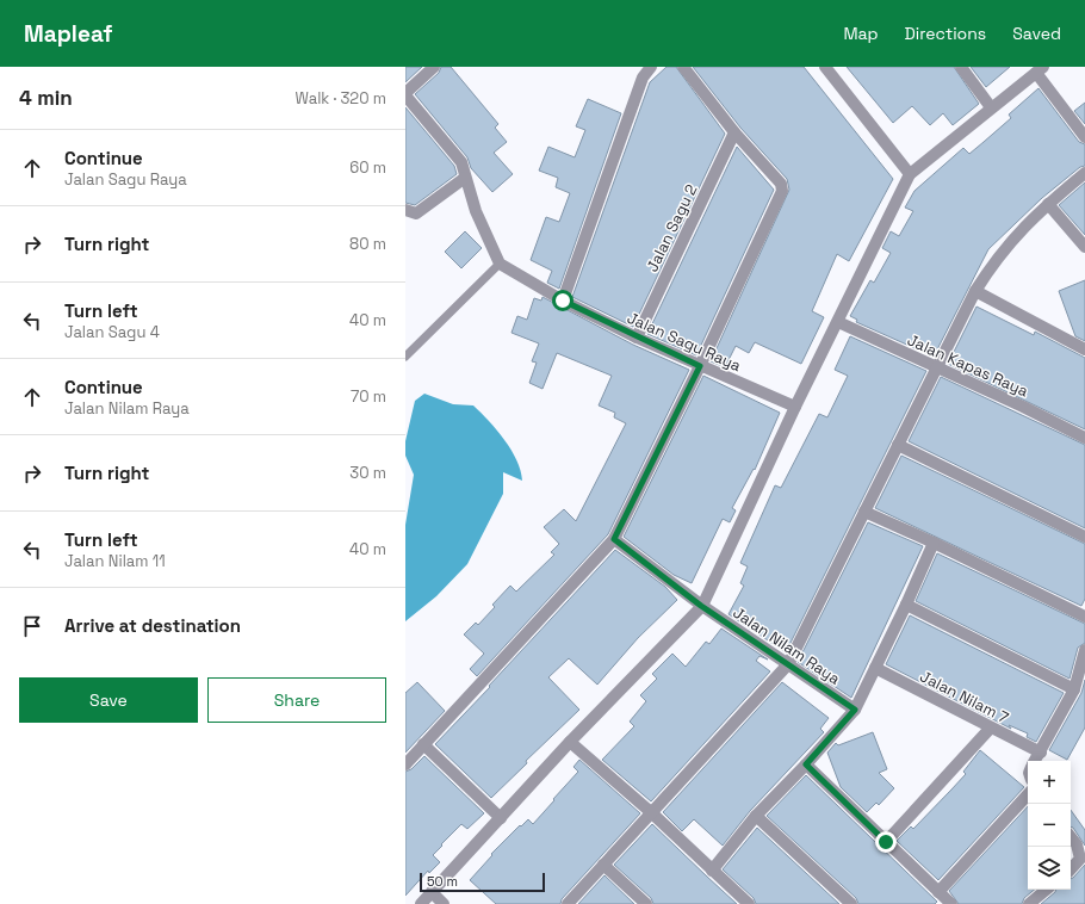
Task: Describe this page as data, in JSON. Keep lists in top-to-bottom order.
{
  "streets": {
    "street": [
      "Jalan Sagu 2",
      "Jalan Sagu Raya",
      "Jalan Kapas Raya",
      "Jalan Nilam Raya",
      "Jalan Nilam 7"
    ]
  },
  "crossings": [
    ["Jalan Sagu 2", "Jalan Sagu Raya"]
  ],
  "scale_bar": "50 m",
  "page": {
    "header": "Mapleaf",
    "nav": ["Map", "Directions", "Saved"],
    "heading": ["4 min", "Walk · 320 m"],
    "list": [
      ["Continue", "Jalan Sagu Raya", "60 m"],
      ["Turn right", "80 m"],
      ["Turn left", "Jalan Sagu 4", "40 m"],
      ["Continue", "Jalan Nilam Raya", "70 m"],
      ["Turn right", "30 m"],
      ["Turn left", "Jalan Nilam 11", "40 m"],
      "Arrive at destination"
    ],
    "buttons": ["Save", "Share"],
    "map_buttons": ["+", "−"],
    "scale": "50 m"
  }
}
